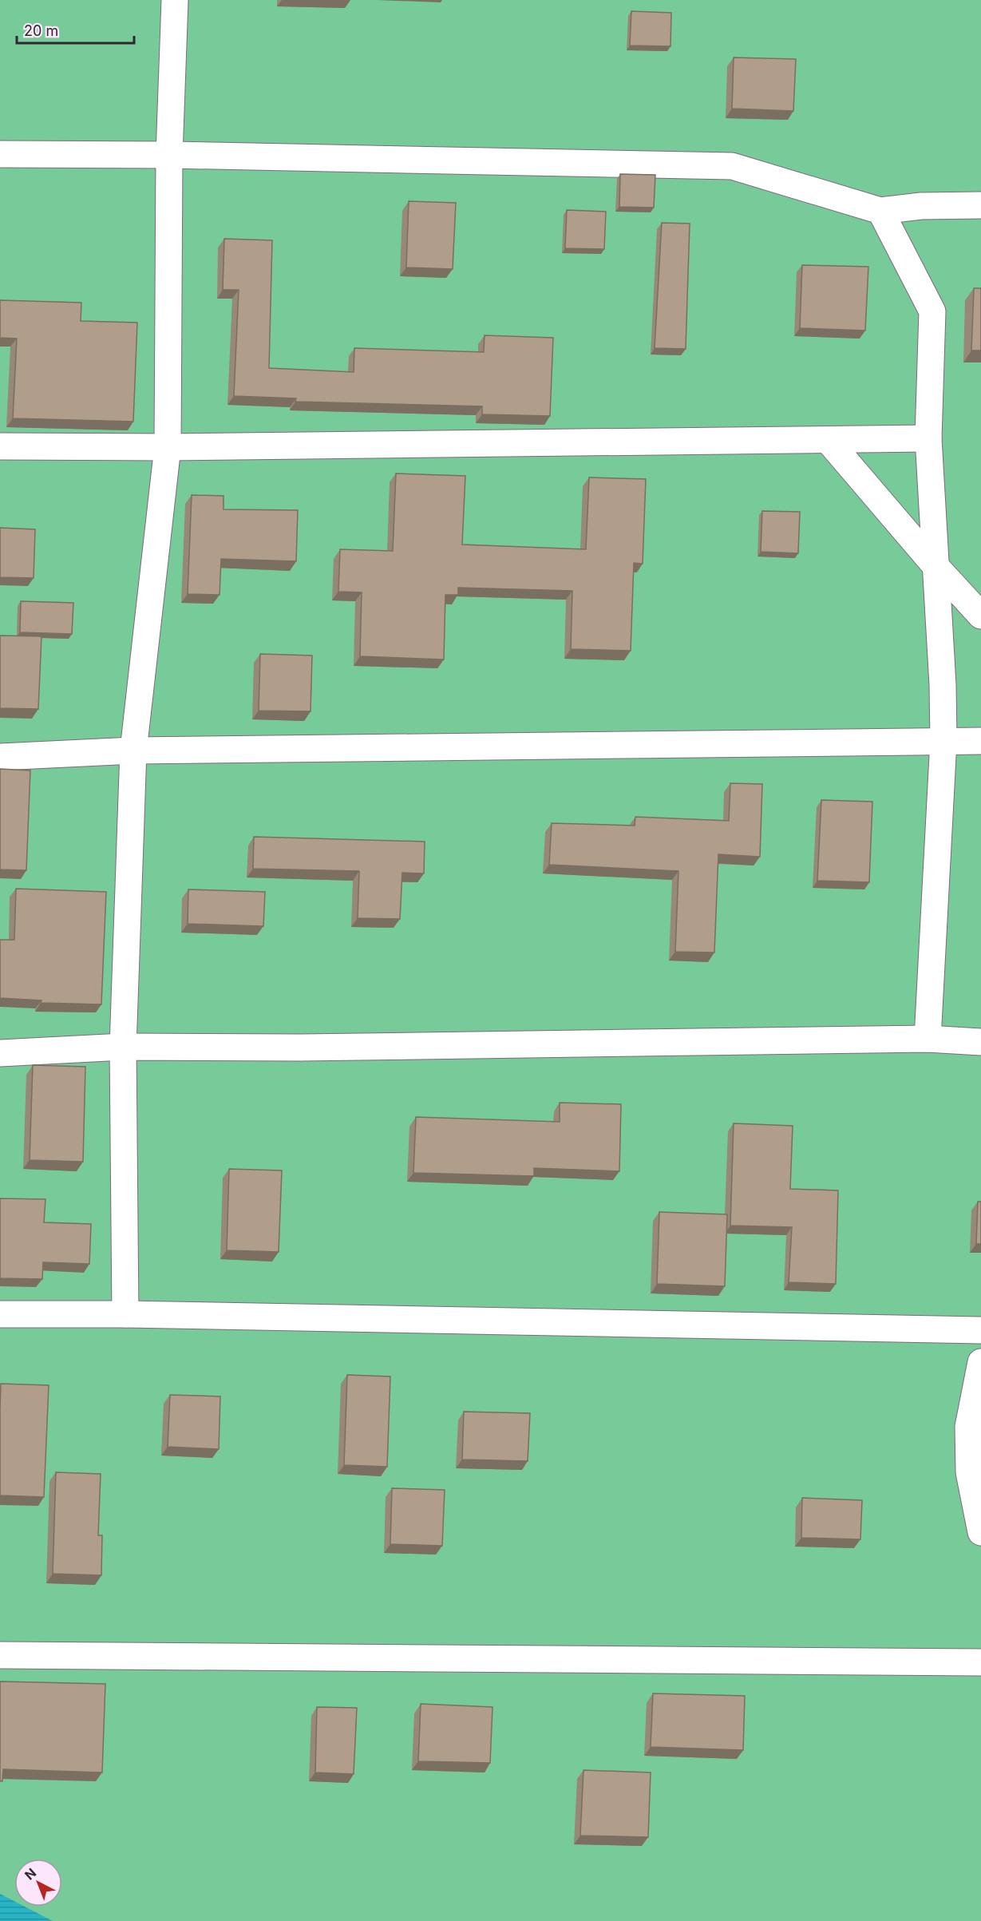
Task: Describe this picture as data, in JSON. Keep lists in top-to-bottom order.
{
  "scale_bar": "20 m",
  "north": "top left"
}
